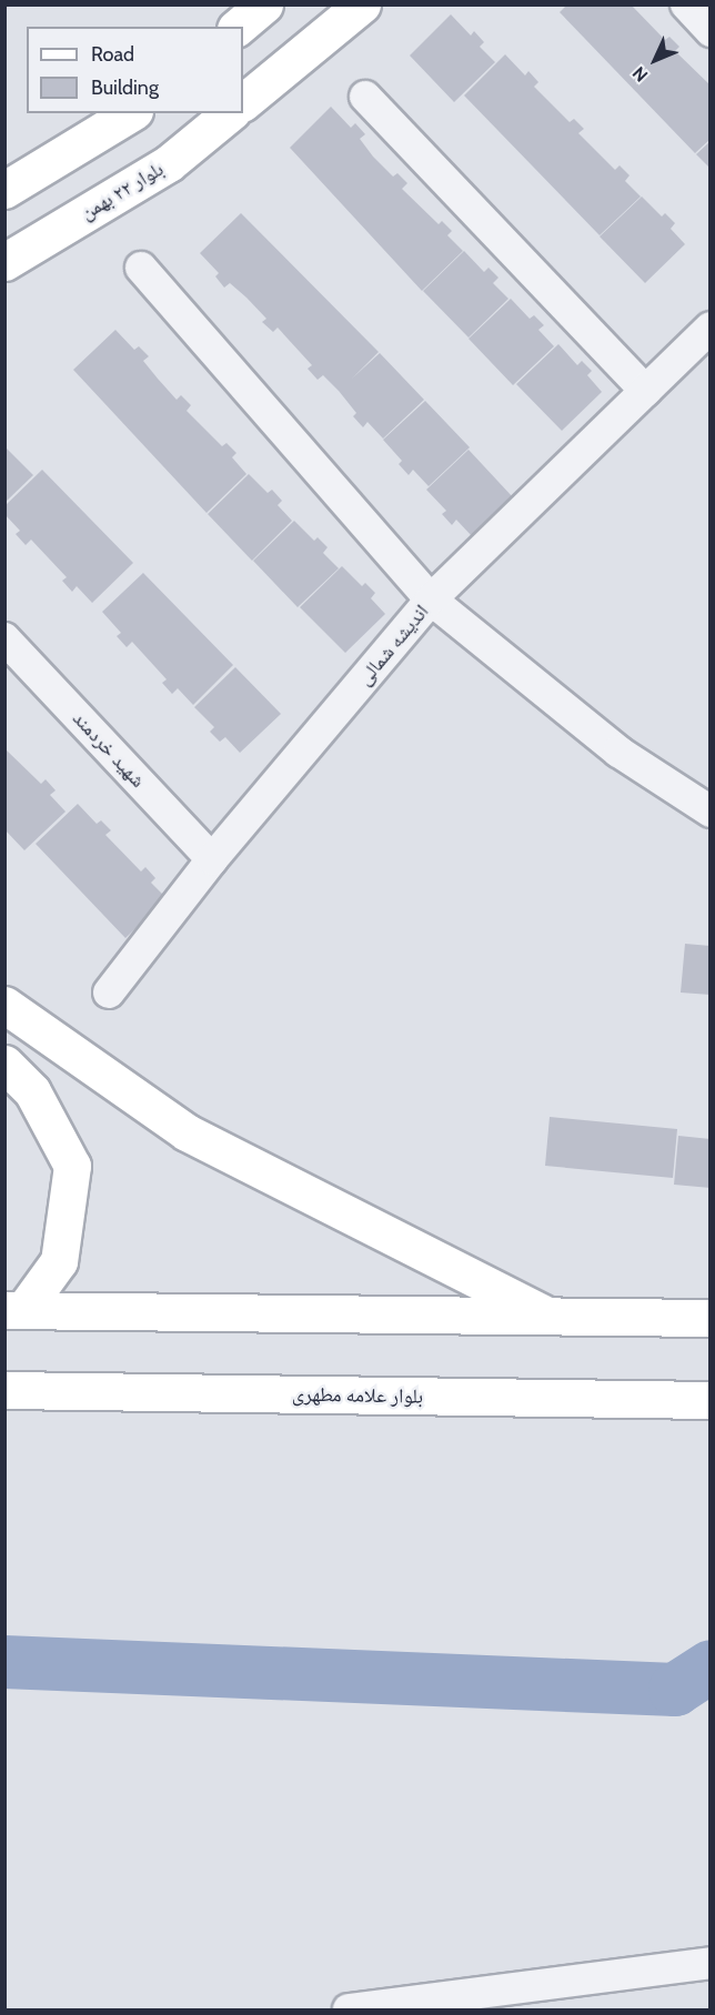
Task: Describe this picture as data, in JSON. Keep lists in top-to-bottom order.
{
  "streets": {
    "street": [
      "بلوار ۲۲ بهمن",
      "اندیشه شمالی",
      "شهید خردمند",
      "بلوار علامه مطهری"
    ]
  },
  "crossings": [
    ["اندیشه شمالی", "شهید خردمند"]
  ],
  "legend": ["Road", "Building"],
  "north": "bottom left"
}
